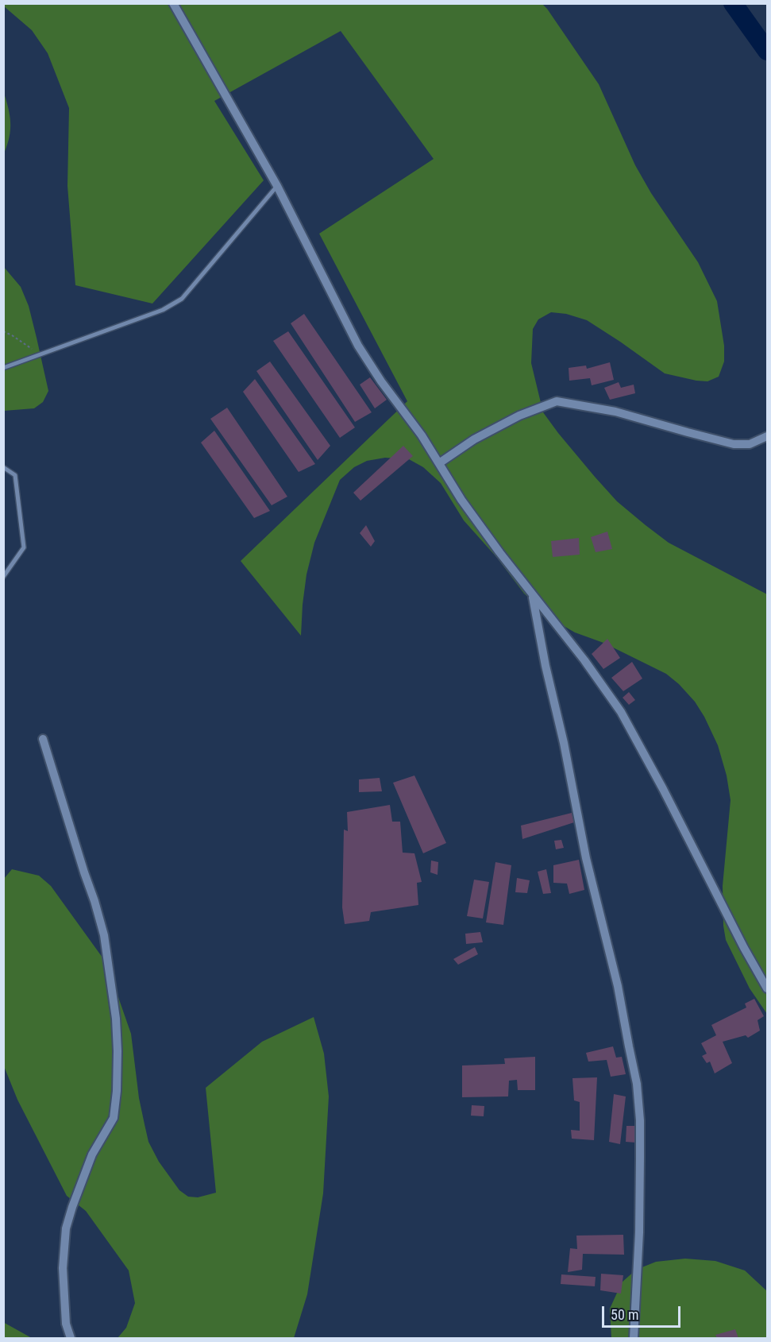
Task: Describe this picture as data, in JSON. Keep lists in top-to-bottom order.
{
  "scale_bar": "50 m"
}
